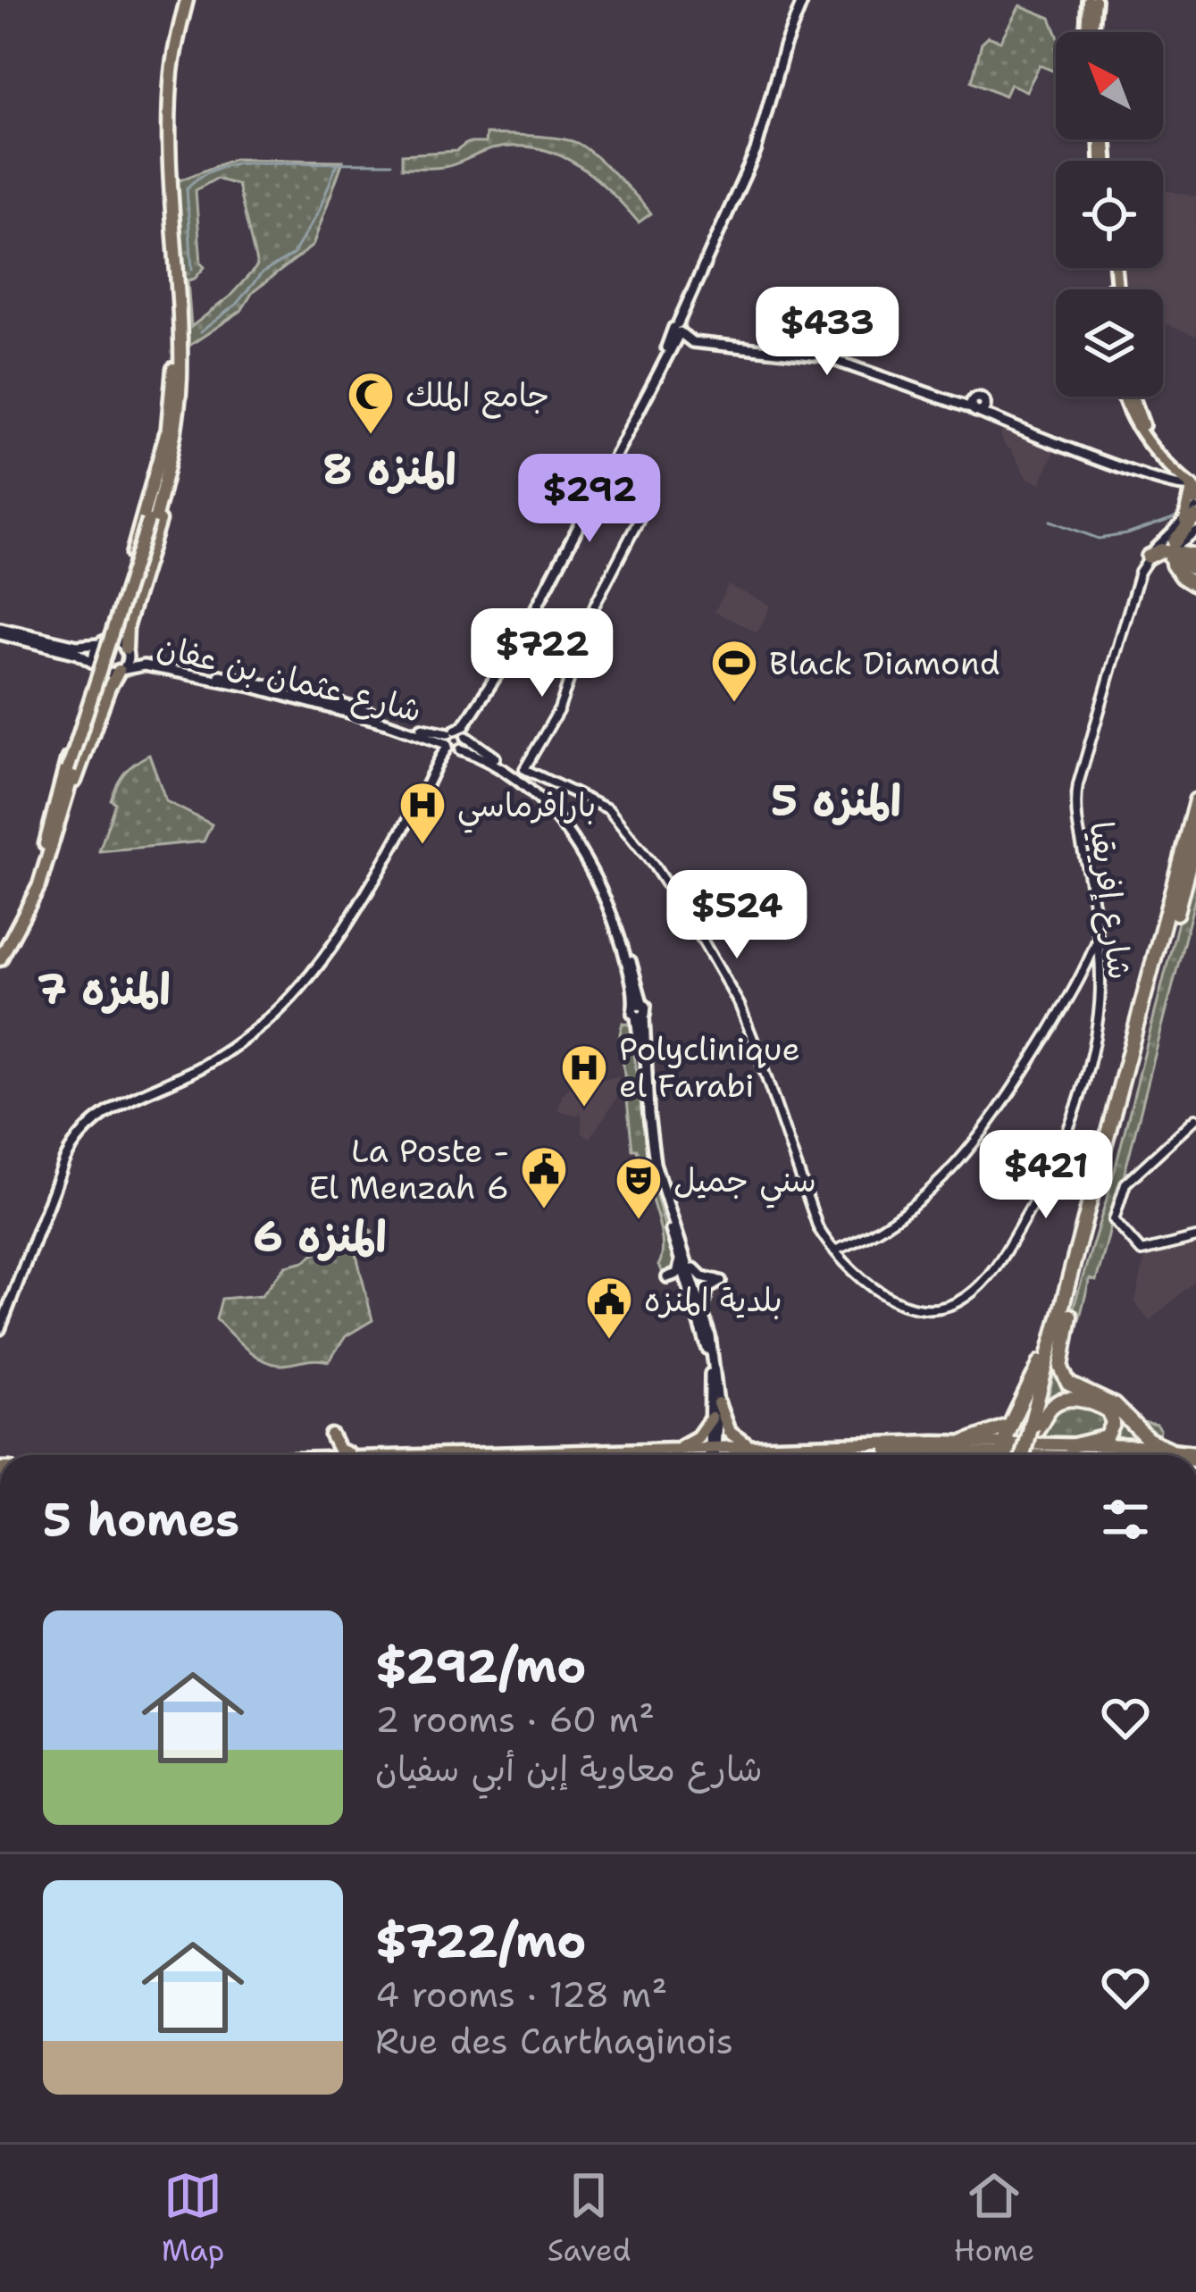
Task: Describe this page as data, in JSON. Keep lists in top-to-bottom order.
{
  "streets": {
    "main road": ["شارع عثمان بن عفان"],
    "street": ["شارع إفريقيا"]
  },
  "districts": [
    "المنزه 8",
    "المنزه 5",
    "المنزه 7",
    "المنزه 6"
  ],
  "places": {
    "mosque": ["جامع الملك"],
    "sports": ["Black Diamond"],
    "hospital": ["بارافرماسي", "Polyclinique el Farabi"],
    "public building": ["La Poste - El Menzah 6", "بلدية المنزه"],
    "theatre": ["سني جميل"]
  },
  "north": "top left",
  "page": {
    "price": [
      "$433",
      "$292",
      "$722",
      "$524",
      "$421"
    ],
    "heading": "5 homes",
    "list": [
      {
        "name": "$292/mo",
        "note": "2 rooms · 60 m² · شارع معاوية إبن أبي سفيان"
      },
      {
        "name": "$722/mo",
        "note": "4 rooms · 128 m² · Rue des Carthaginois"
      }
    ],
    "tabs": ["Map", "Saved", "Home"]
  }
}
